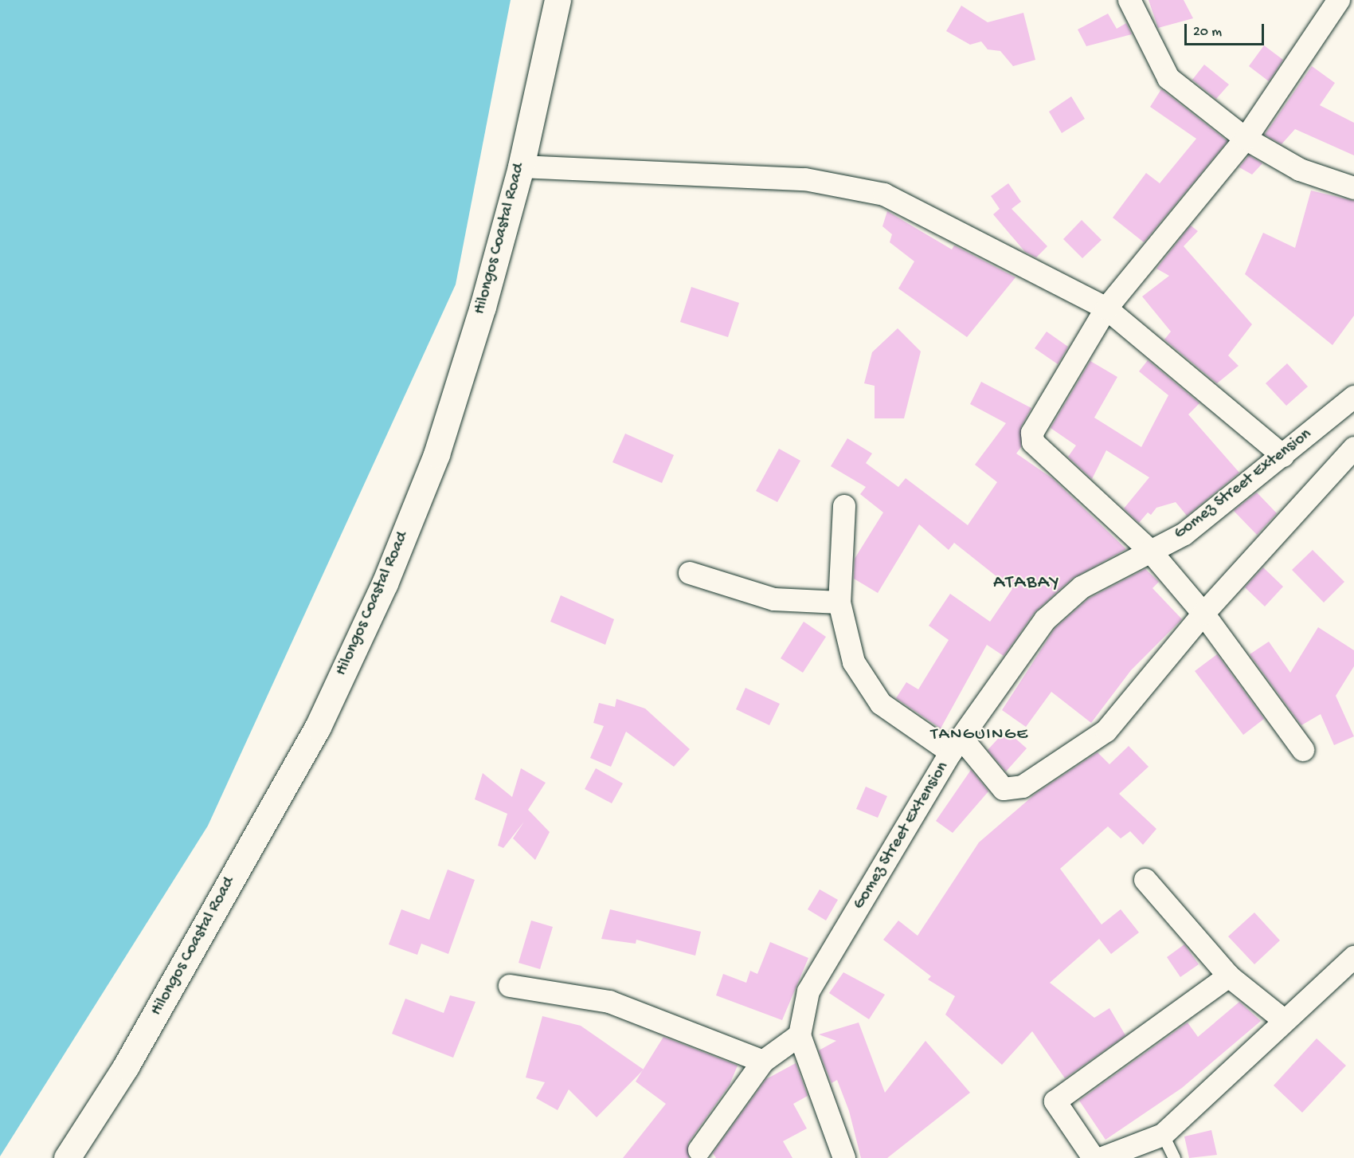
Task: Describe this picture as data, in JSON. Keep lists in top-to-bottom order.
{
  "streets": {
    "street": ["Hilongos Coastal Road", "Gomez Street Extension"]
  },
  "districts": ["ATABAY", "TANGUINGE"],
  "scale_bar": "20 m"
}
